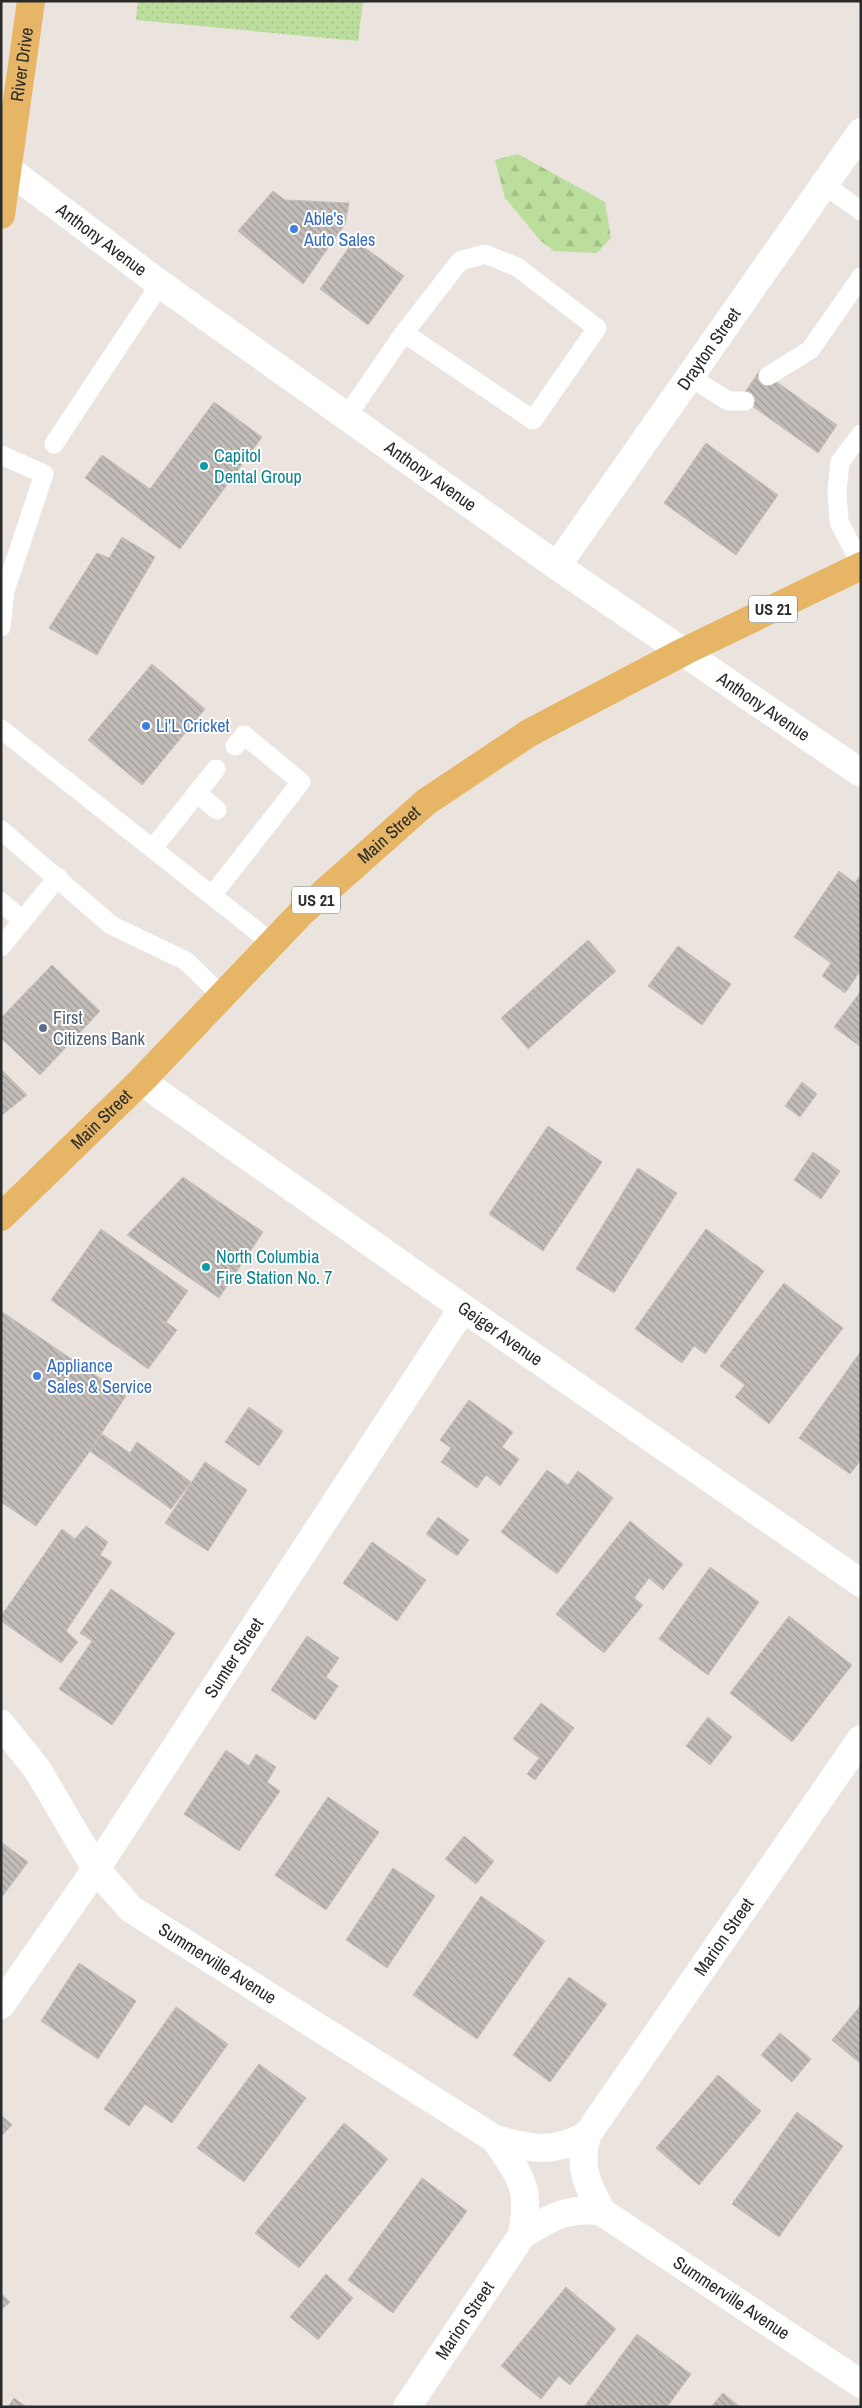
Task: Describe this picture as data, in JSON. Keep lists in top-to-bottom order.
{
  "streets": {
    "main road": ["River Drive", "US 21", "Main Street"],
    "street": [
      "Anthony Avenue",
      "Drayton Street",
      "Geiger Avenue",
      "Sumter Street",
      "Marion Street",
      "Summerville Avenue"
    ]
  },
  "crossings": [
    ["River Drive", "Anthony Avenue"],
    ["Anthony Avenue", "Drayton Street"],
    ["Anthony Avenue", "Main Street"],
    ["Main Street", "Geiger Avenue"],
    ["Geiger Avenue", "Sumter Street"],
    ["Sumter Street", "Summerville Avenue"]
  ],
  "places": [
    "Able's Auto Sales",
    "Capitol Dental Group",
    "Li'L Cricket",
    "First Citizens Bank",
    "North Columbia Fire Station No. 7",
    "Appliance Sales & Service"
  ]
}
